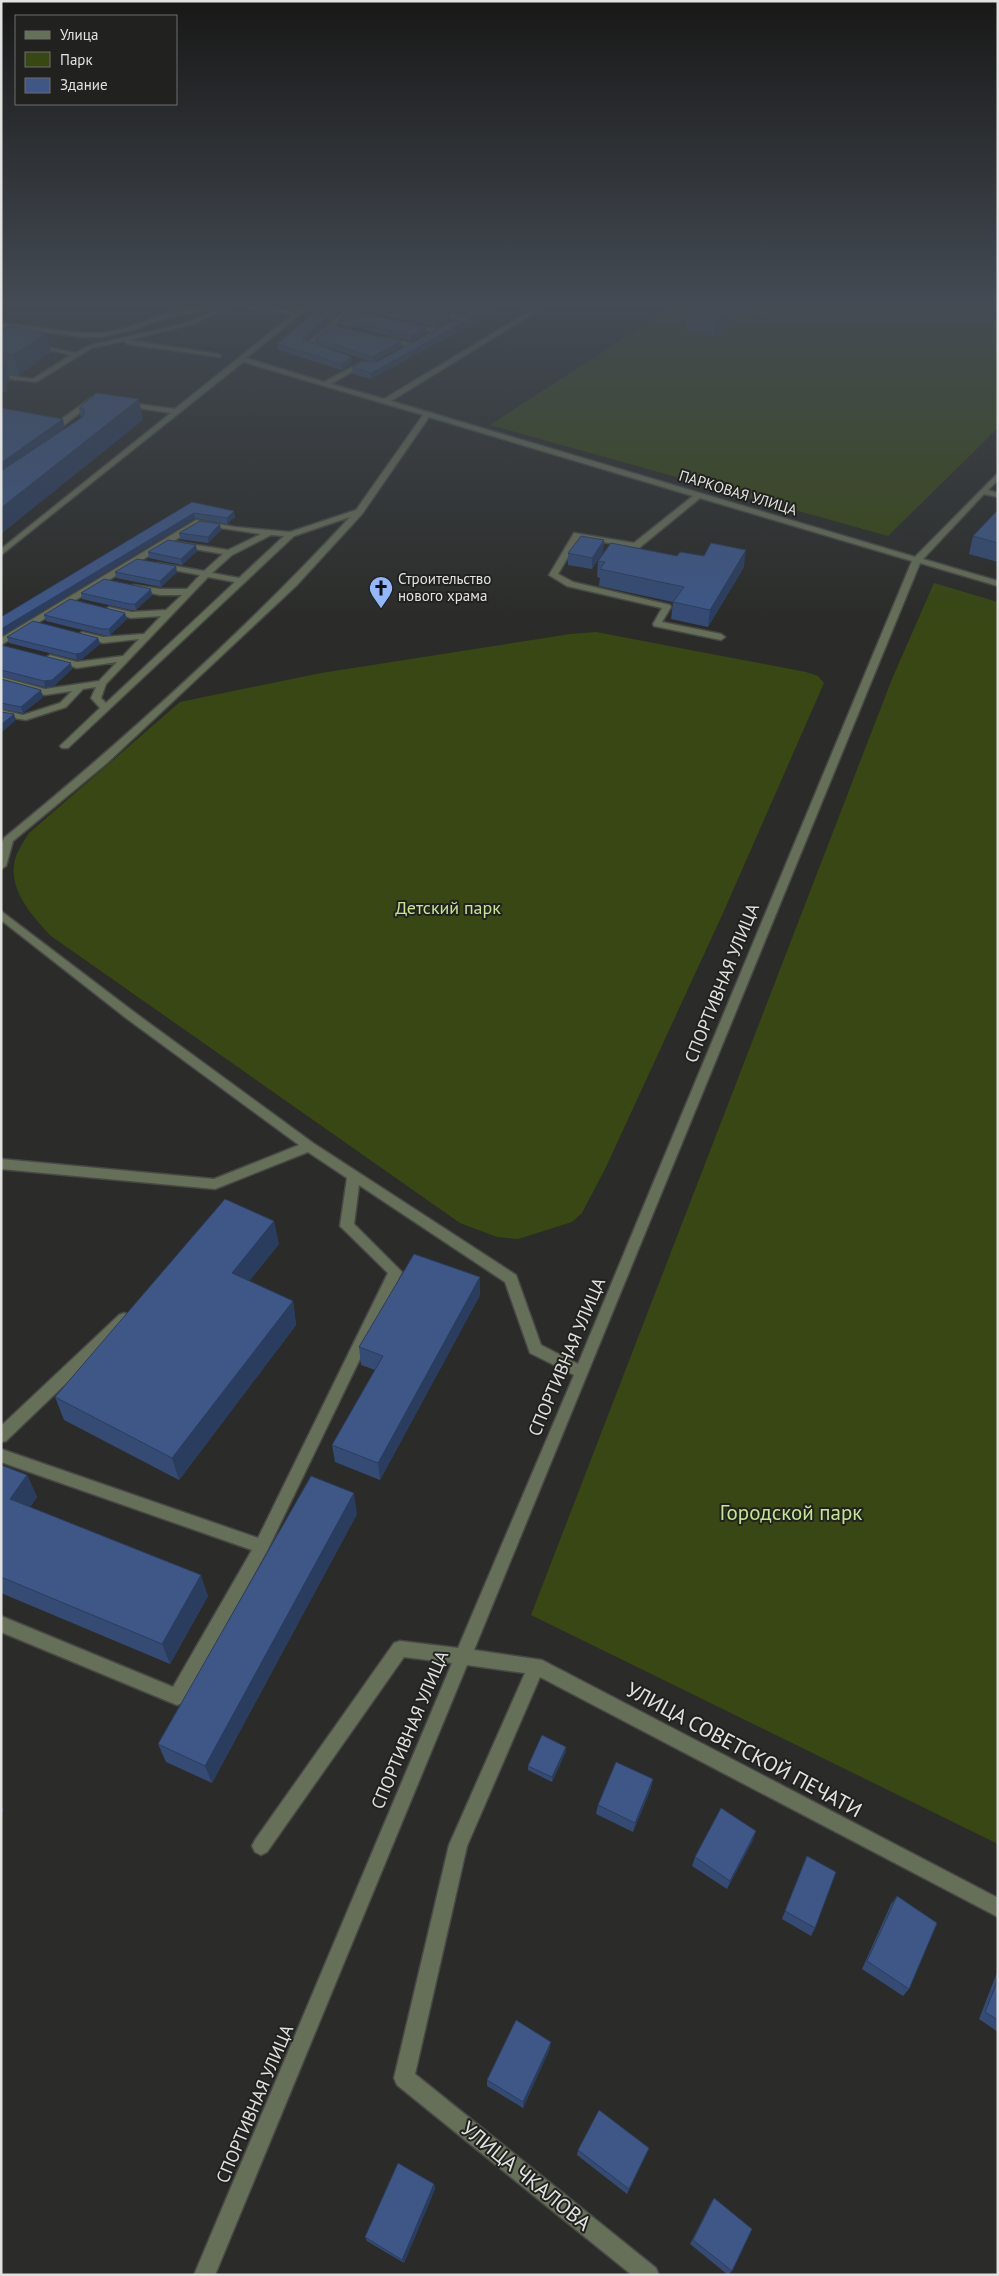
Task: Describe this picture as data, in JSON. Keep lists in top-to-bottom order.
{
  "streets": {
    "street": [
      "ПАРКОВАЯ УЛИЦА",
      "СПОРТИВНАЯ УЛИЦА",
      "УЛИЦА СОВЕТСКОЙ ПЕЧАТИ",
      "УЛИЦА ЧКАЛОВА"
    ]
  },
  "crossings": [
    ["ПАРКОВАЯ УЛИЦА", "СПОРТИВНАЯ УЛИЦА"],
    ["СПОРТИВНАЯ УЛИЦА", "УЛИЦА СОВЕТСКОЙ ПЕЧАТИ"],
    ["УЛИЦА СОВЕТСКОЙ ПЕЧАТИ", "УЛИЦА ЧКАЛОВА"]
  ],
  "parks": ["Детский парк", "Городской парк"],
  "places": {
    "church": ["Строительство нового храма"]
  },
  "legend": ["Улица", "Парк", "Здание"]
}
